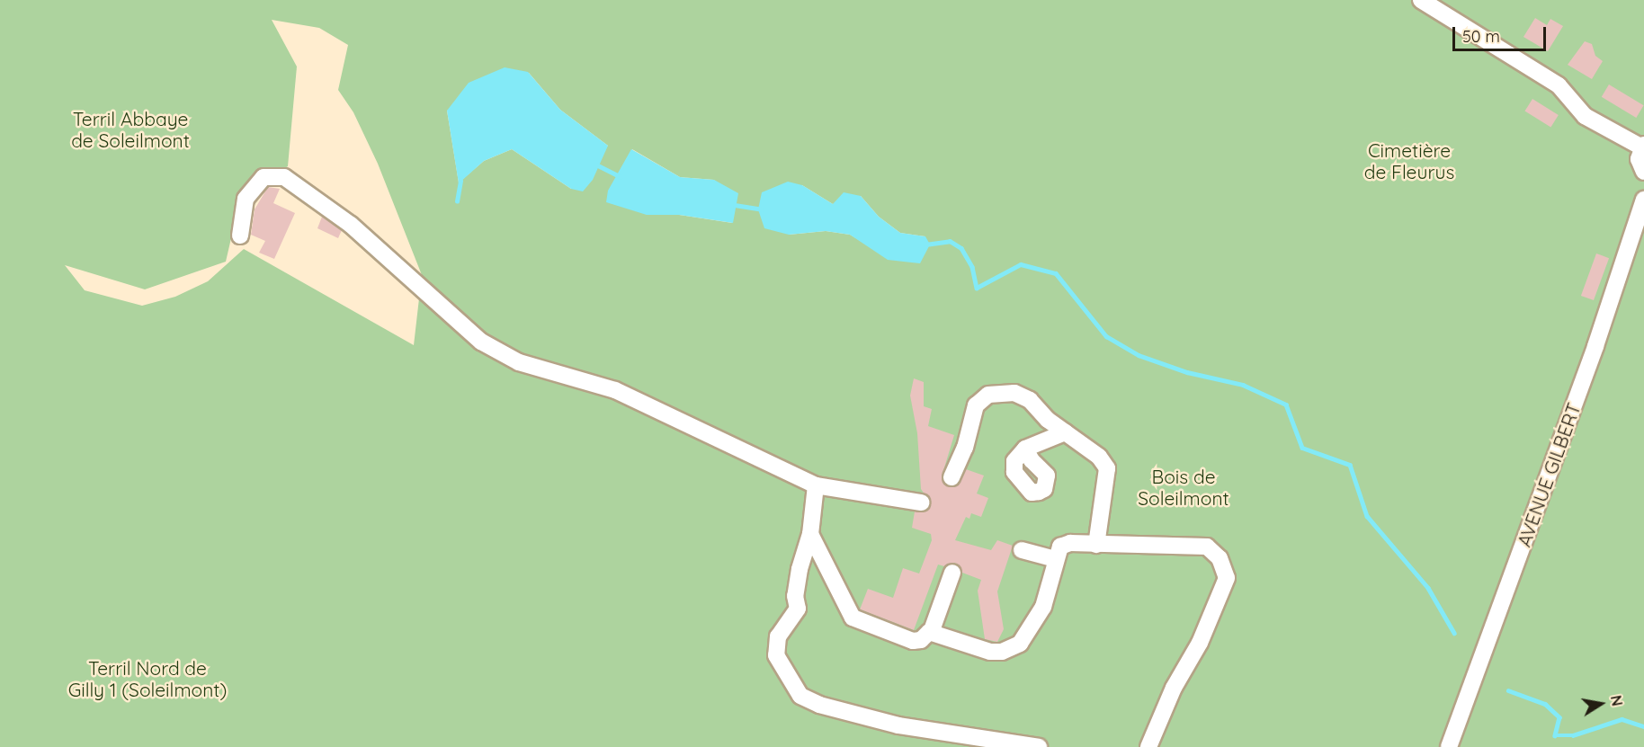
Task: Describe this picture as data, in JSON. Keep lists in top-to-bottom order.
{
  "streets": {
    "street": ["AVENUE GILBERT"]
  },
  "parks": [
    "Terril Abbaye de Soleilmont",
    "Cimetière de Fleurus",
    "Bois de Soleilmont",
    "Terril Nord de Gilly 1 (Soleilmont)"
  ],
  "scale_bar": "50 m",
  "north": "right"
}
